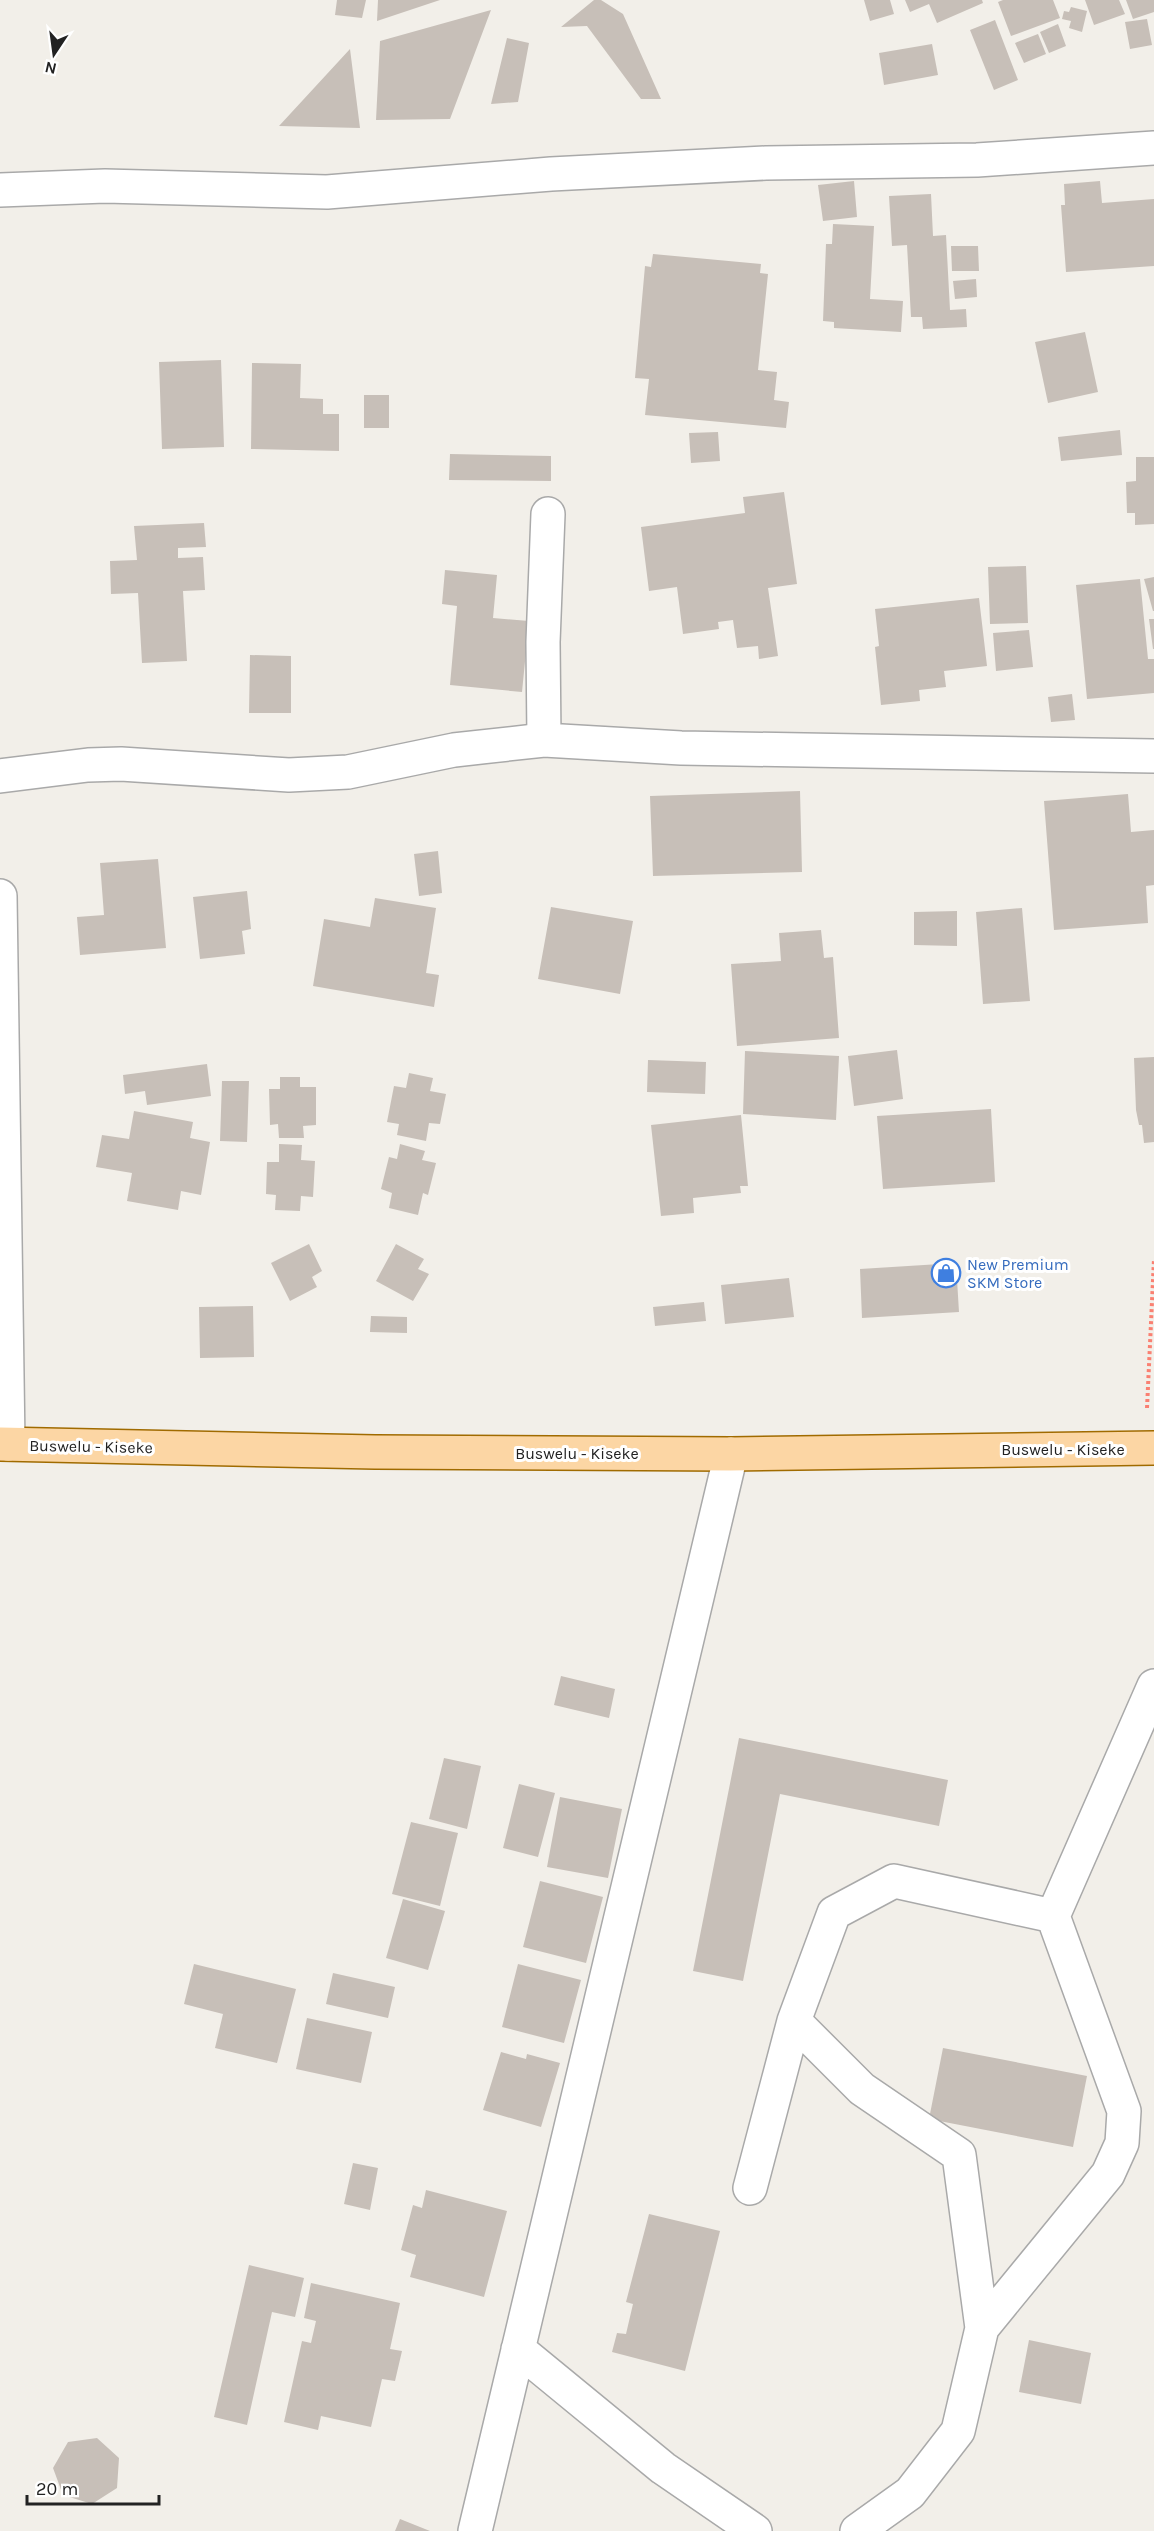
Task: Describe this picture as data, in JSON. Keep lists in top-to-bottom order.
{
  "streets": {
    "main road": ["Buswelu - Kiseke"]
  },
  "places": {
    "shop": ["New Premium SKM Store"]
  },
  "scale_bar": "20 m",
  "north": "bottom"
}
